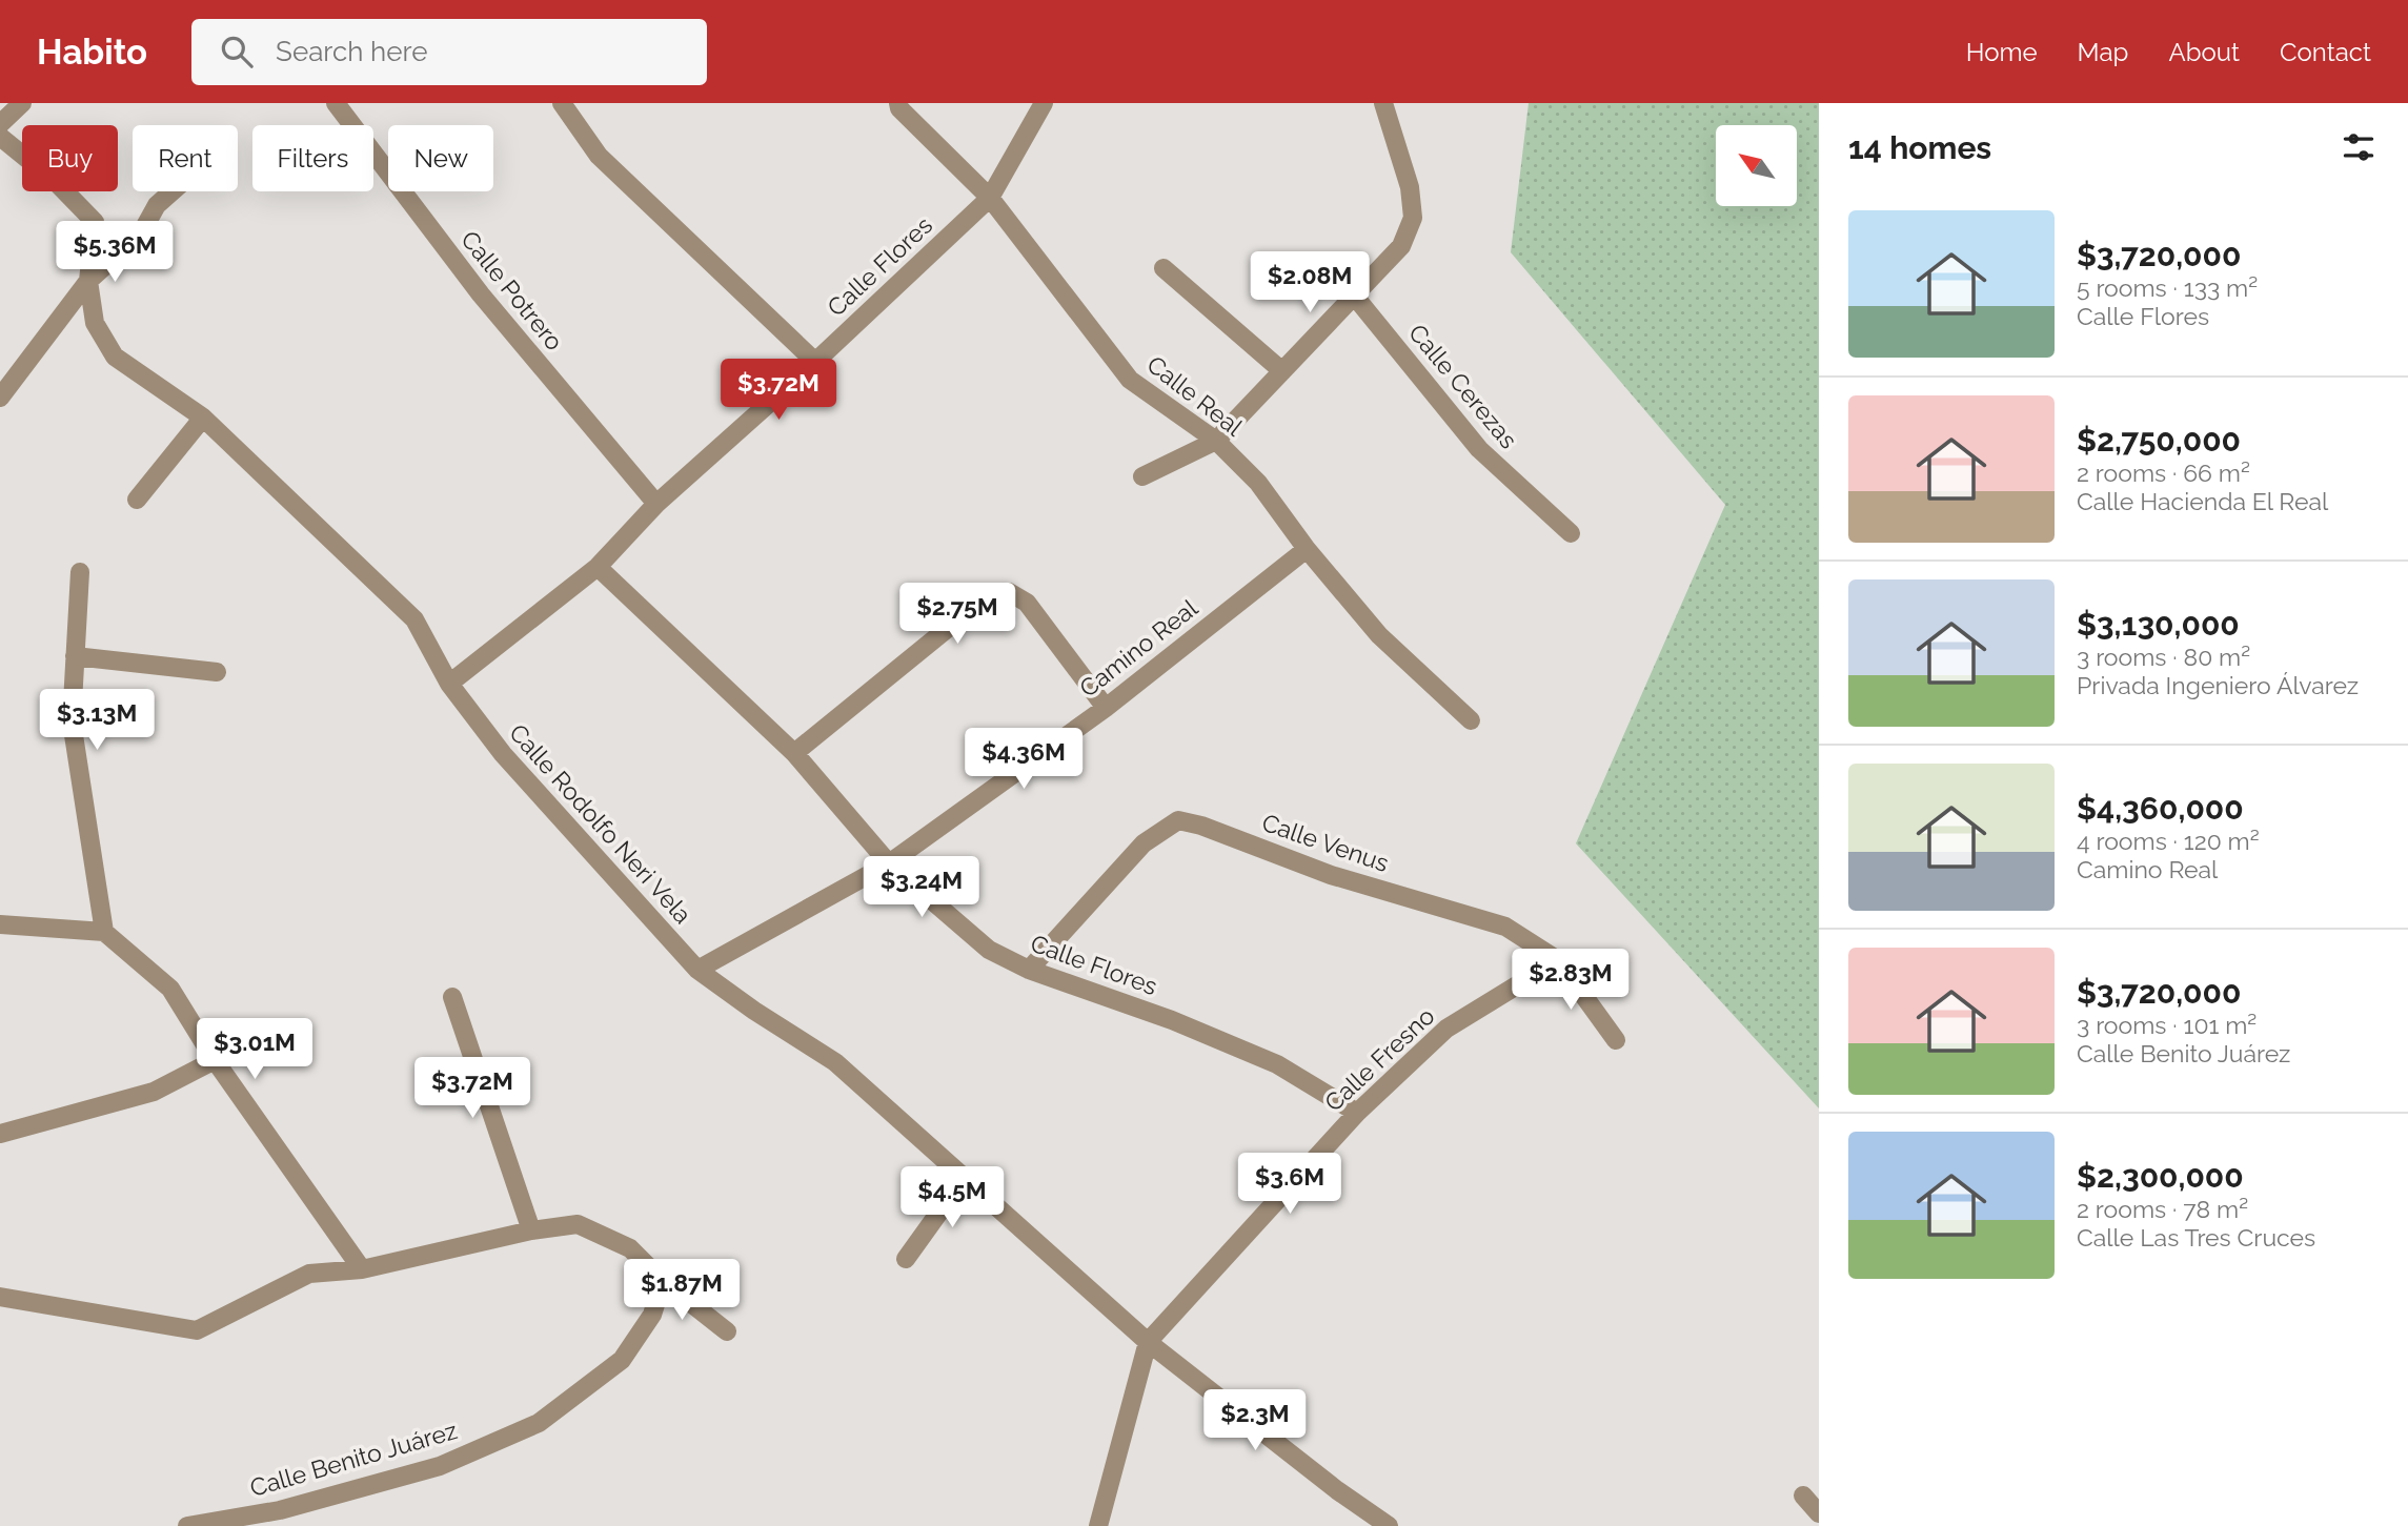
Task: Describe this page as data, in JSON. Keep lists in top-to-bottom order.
{
  "streets": {
    "street": [
      "Calle Flores",
      "Calle Potrero",
      "Calle Cerezas",
      "Calle Real",
      "Camino Real",
      "Calle Rodolfo Neri Vela",
      "Calle Venus",
      "Calle Fresno",
      "Calle Benito Juárez"
    ]
  },
  "crossings": [
    ["Calle Flores", "Calle Potrero"],
    ["Calle Flores", "Calle Real"],
    ["Calle Flores", "Camino Real"],
    ["Calle Flores", "Calle Rodolfo Neri Vela"],
    ["Calle Flores", "Calle Venus"],
    ["Calle Flores", "Calle Fresno"],
    ["Calle Real", "Camino Real"],
    ["Camino Real", "Calle Rodolfo Neri Vela"],
    ["Calle Rodolfo Neri Vela", "Calle Fresno"],
    ["Calle Venus", "Calle Fresno"]
  ],
  "north": "top left",
  "page": {
    "header": "Habito",
    "search": "Search here",
    "nav": [
      "Home",
      "Map",
      "About",
      "Contact"
    ],
    "heading": "14 homes",
    "chip": [
      "Buy",
      "Rent",
      "Filters",
      "New"
    ],
    "list": [
      {
        "name": "$3,720,000",
        "note": "5 rooms · 133 m² · Calle Flores"
      },
      {
        "name": "$2,750,000",
        "note": "2 rooms · 66 m² · Calle Hacienda El Real"
      },
      {
        "name": "$3,130,000",
        "note": "3 rooms · 80 m² · Privada Ingeniero Álvarez"
      },
      {
        "name": "$4,360,000",
        "note": "4 rooms · 120 m² · Camino Real"
      },
      {
        "name": "$3,720,000",
        "note": "3 rooms · 101 m² · Calle Benito Juárez"
      },
      {
        "name": "$2,300,000",
        "note": "2 rooms · 78 m² · Calle Las Tres Cruces"
      }
    ],
    "price": [
      "$5.36M",
      "$2.08M",
      "$3.72M",
      "$2.75M",
      "$3.13M",
      "$4.36M",
      "$3.24M",
      "$2.83M",
      "$3.01M",
      "$3.72M",
      "$3.6M",
      "$4.5M",
      "$1.87M",
      "$2.3M"
    ]
  }
}
